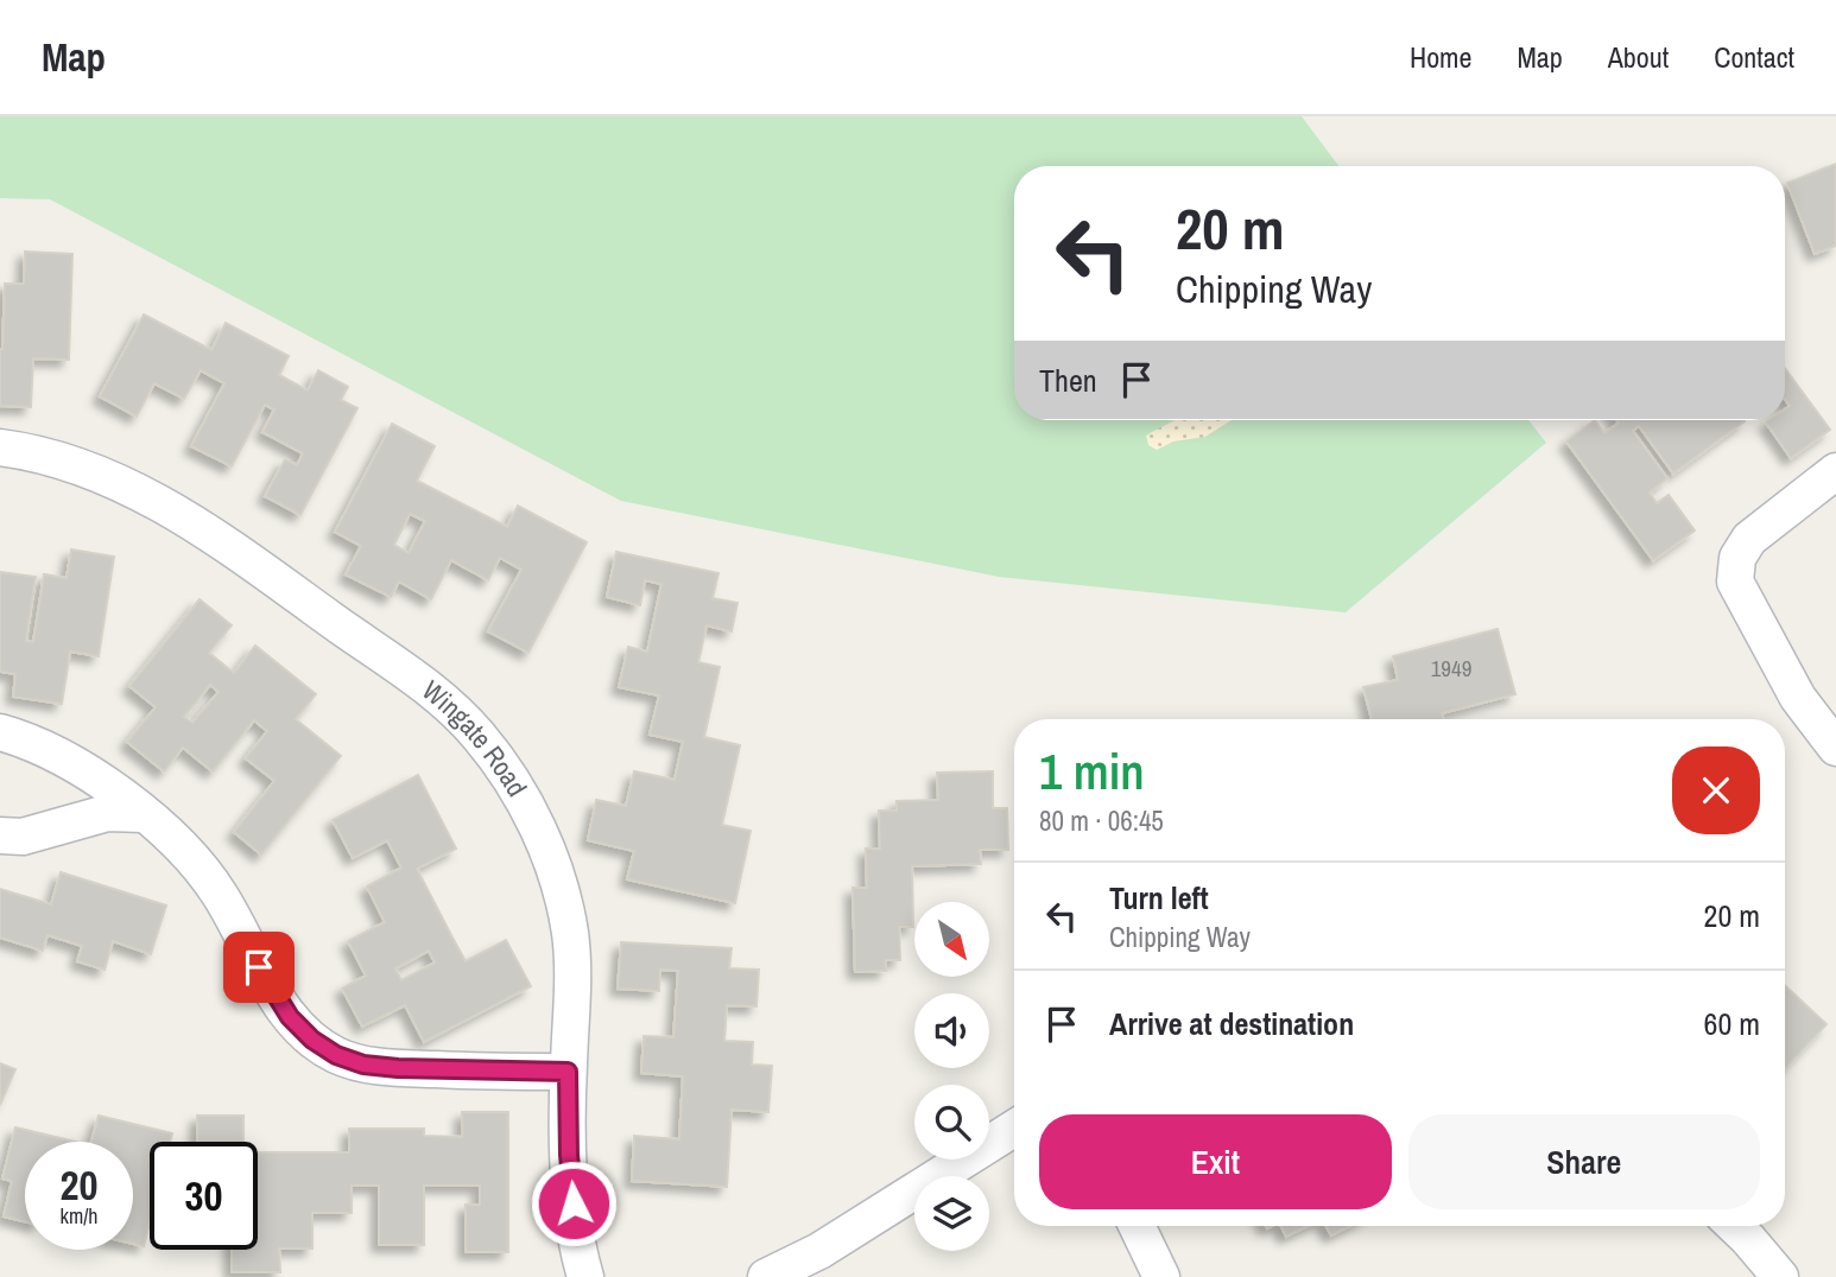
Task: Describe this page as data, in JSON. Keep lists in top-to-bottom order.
{
  "streets": {
    "street": ["Wingate Road"]
  },
  "house_numbers": ["1949"],
  "north": "bottom right",
  "page": {
    "header": "Map",
    "nav": [
      "Home",
      "Map",
      "About",
      "Contact"
    ],
    "turn": ["20 m", "Chipping Way"],
    "then": "Then",
    "heading": ["1 min", "80 m · 06:45"],
    "list": [
      {
        "name": "Turn left",
        "note": "Chipping Way",
        "value": "20 m"
      },
      {
        "name": "Arrive at destination",
        "value": "60 m"
      }
    ],
    "buttons": ["Exit", "Share"],
    "speed": "20 km/h",
    "limit": "30"
  }
}
